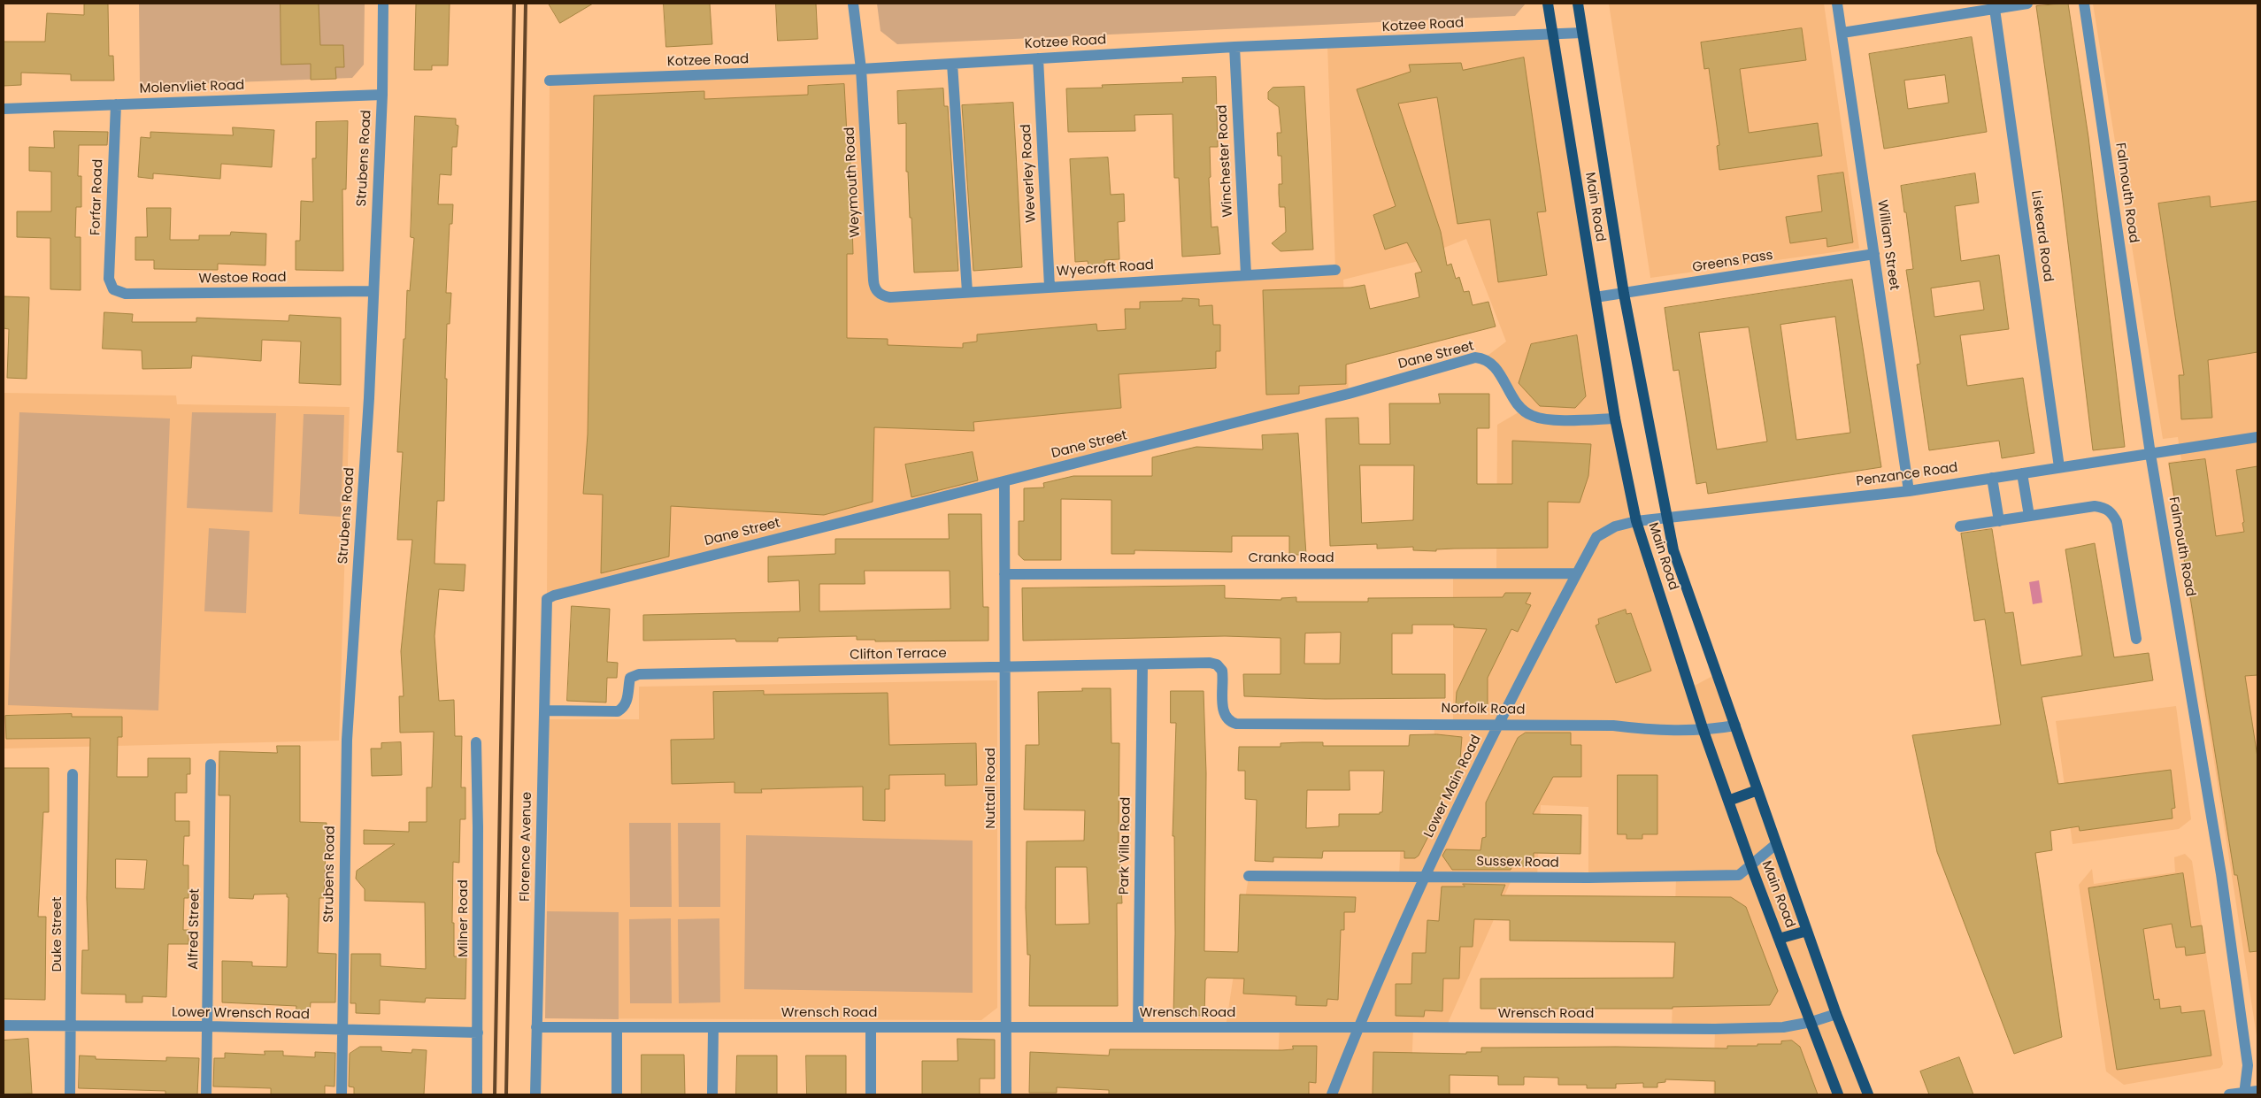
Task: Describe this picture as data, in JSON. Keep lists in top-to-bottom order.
{
  "streets": {
    "main road": ["Main Road"],
    "street": [
      "Kotzee Road",
      "Molenvliet Road",
      "Strubens Road",
      "Winchester Road",
      "Weverley Road",
      "Weymouth Road",
      "Falmouth Road",
      "Forfar Road",
      "Liskeard Road",
      "William Street",
      "Greens Pass",
      "Wyecroft Road",
      "Westoe Road",
      "Dane Street",
      "Penzance Road",
      "Cranko Road",
      "Clifton Terrace",
      "Norfolk Road",
      "Lower Main Road",
      "Nuttall Road",
      "Park Villa Road",
      "Florence Avenue",
      "Sussex Road",
      "Milner Road",
      "Alfred Street",
      "Duke Street",
      "Wrensch Road",
      "Lower Wrensch Road"
    ]
  },
  "crossings": [
    ["Kotzee Road", "Winchester Road"],
    ["Kotzee Road", "Weverley Road"],
    ["Kotzee Road", "Weymouth Road"],
    ["Kotzee Road", "Main Road"],
    ["Molenvliet Road", "Strubens Road"],
    ["Molenvliet Road", "Forfar Road"],
    ["Strubens Road", "Westoe Road"],
    ["Strubens Road", "Lower Wrensch Road"],
    ["Winchester Road", "Wyecroft Road"],
    ["Weverley Road", "Wyecroft Road"],
    ["Weymouth Road", "Wyecroft Road"],
    ["Falmouth Road", "Penzance Road"],
    ["Forfar Road", "Westoe Road"],
    ["Main Road", "Greens Pass"],
    ["Main Road", "Dane Street"],
    ["Main Road", "Penzance Road"],
    ["Main Road", "Norfolk Road"],
    ["Main Road", "Lower Main Road"],
    ["Main Road", "Sussex Road"],
    ["Main Road", "Wrensch Road"],
    ["Liskeard Road", "Penzance Road"],
    ["William Street", "Greens Pass"],
    ["William Street", "Penzance Road"],
    ["Dane Street", "Nuttall Road"],
    ["Dane Street", "Florence Avenue"],
    ["Penzance Road", "Lower Main Road"],
    ["Cranko Road", "Lower Main Road"],
    ["Cranko Road", "Nuttall Road"],
    ["Clifton Terrace", "Norfolk Road"],
    ["Clifton Terrace", "Nuttall Road"],
    ["Clifton Terrace", "Park Villa Road"],
    ["Clifton Terrace", "Florence Avenue"],
    ["Norfolk Road", "Lower Main Road"],
    ["Lower Main Road", "Sussex Road"],
    ["Lower Main Road", "Wrensch Road"],
    ["Nuttall Road", "Wrensch Road"],
    ["Park Villa Road", "Wrensch Road"],
    ["Florence Avenue", "Wrensch Road"],
    ["Milner Road", "Lower Wrensch Road"],
    ["Alfred Street", "Lower Wrensch Road"],
    ["Duke Street", "Lower Wrensch Road"]
  ]
}
